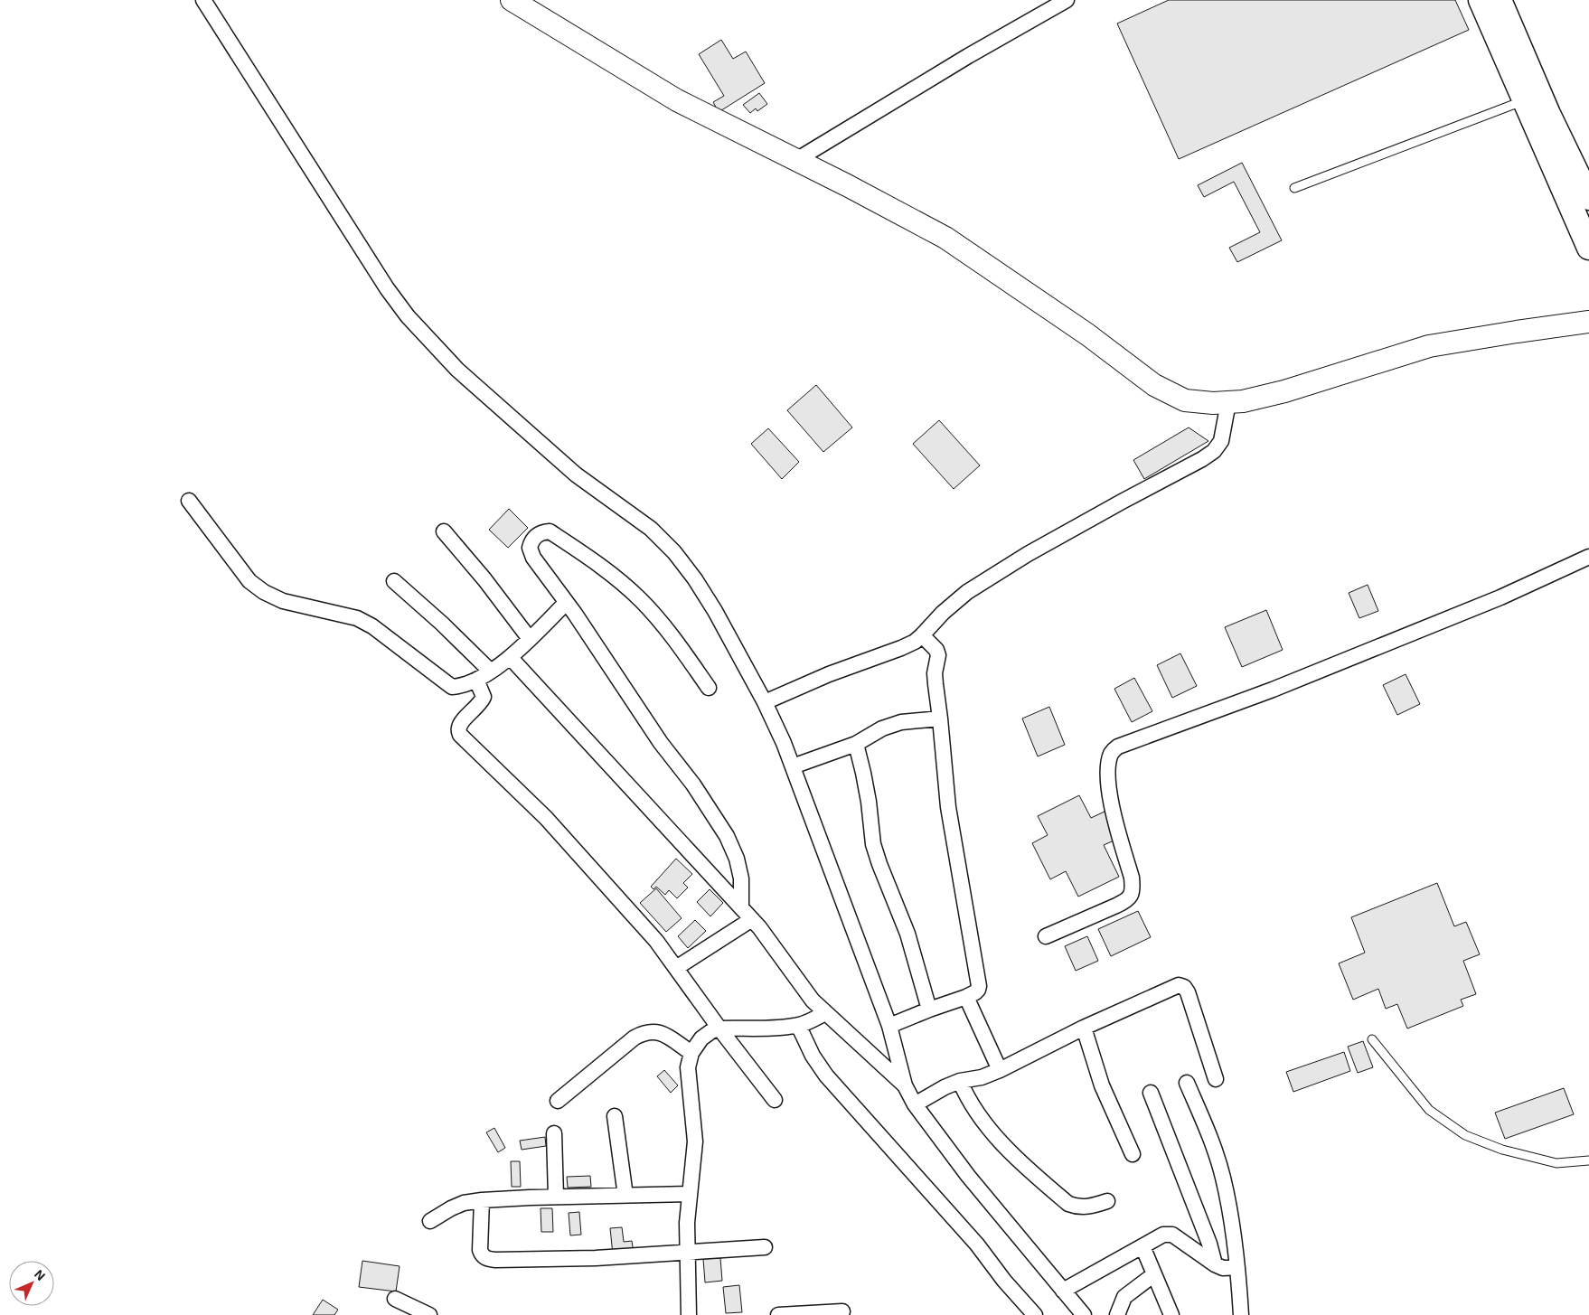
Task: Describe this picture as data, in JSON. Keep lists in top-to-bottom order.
{
  "north": "top right"
}
